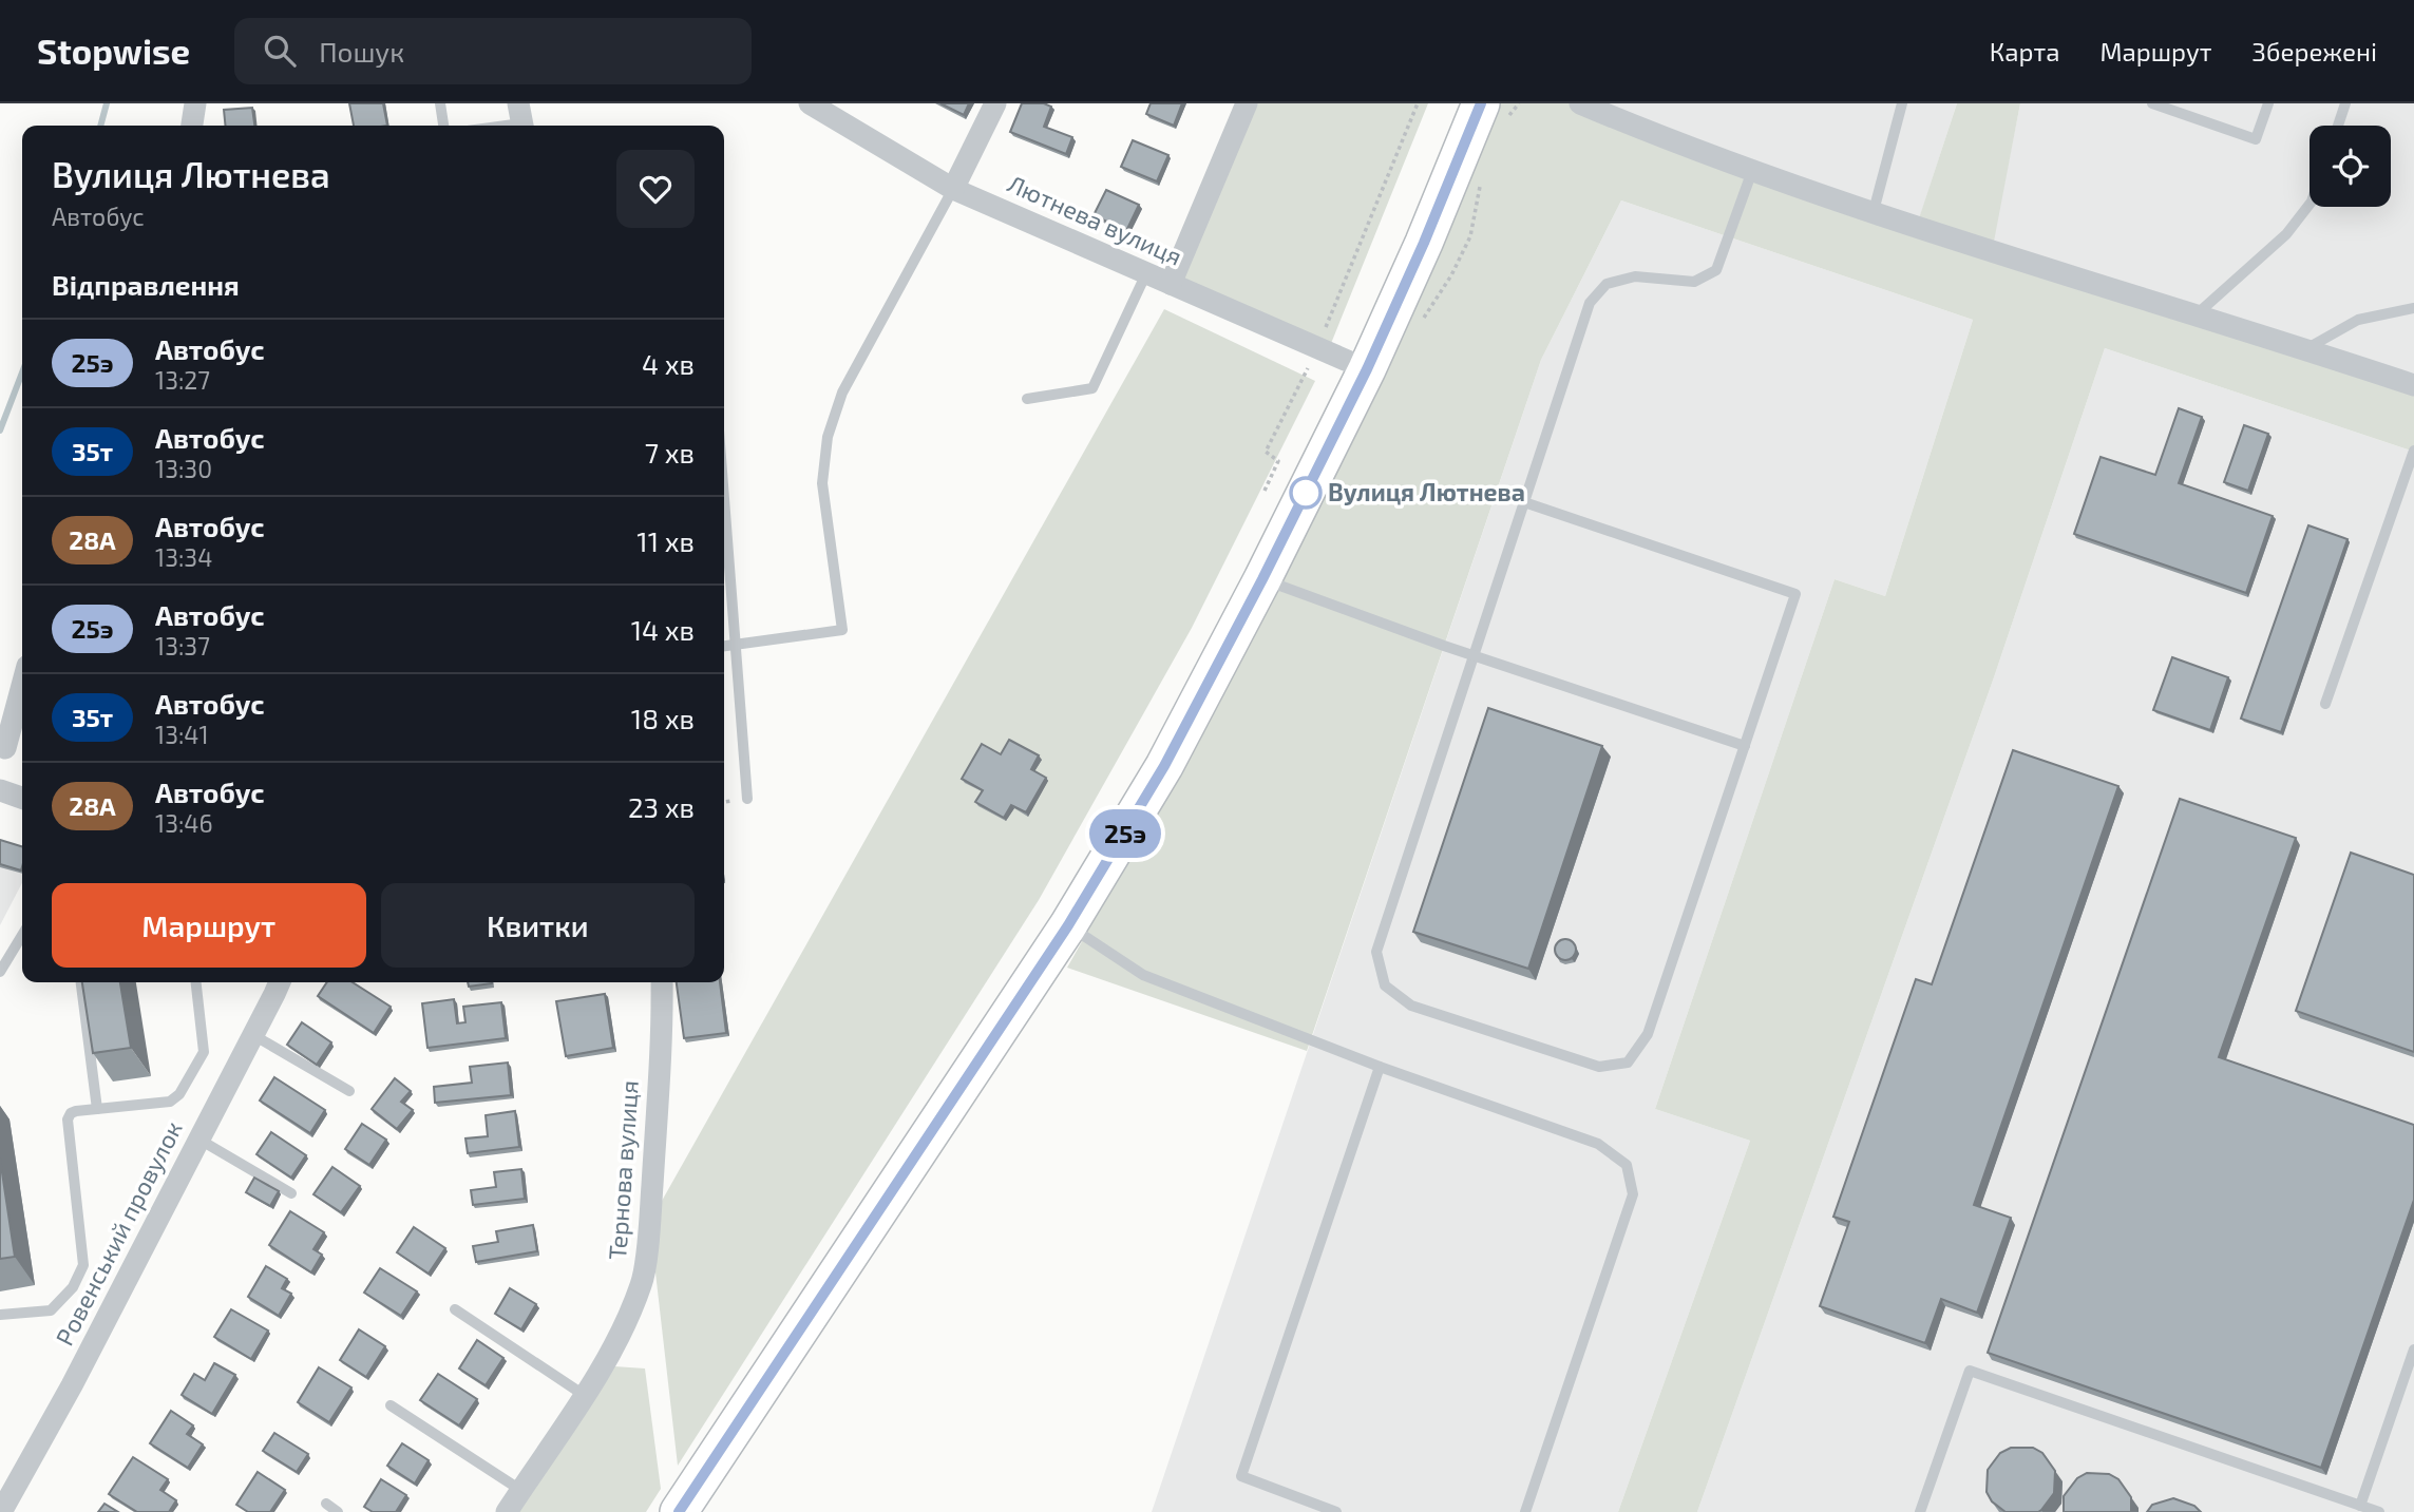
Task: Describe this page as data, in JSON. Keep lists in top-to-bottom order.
{
  "streets": {
    "street": ["Лютнева вулиця", "Тернова вулиця", "Ровенський провулок"]
  },
  "places": ["Вулиця Лютнева"],
  "lines": ["bus line 25э"],
  "page": {
    "header": "Stopwise",
    "search": "Пошук",
    "nav": ["Карта", "Маршрут", "Збережені"],
    "on_map": "25э",
    "heading": [
      ["Вулиця Лютнева", "Автобус"],
      "Відправлення"
    ],
    "list": [
      {
        "mark": "25э",
        "name": "Автобус",
        "note": "13:27",
        "value": "4 хв"
      },
      {
        "mark": "35т",
        "name": "Автобус",
        "note": "13:30",
        "value": "7 хв"
      },
      {
        "mark": "28А",
        "name": "Автобус",
        "note": "13:34",
        "value": "11 хв"
      },
      {
        "mark": "25э",
        "name": "Автобус",
        "note": "13:37",
        "value": "14 хв"
      },
      {
        "mark": "35т",
        "name": "Автобус",
        "note": "13:41",
        "value": "18 хв"
      },
      {
        "mark": "28А",
        "name": "Автобус",
        "note": "13:46",
        "value": "23 хв"
      }
    ],
    "buttons": ["Маршрут", "Квитки"]
  }
}
